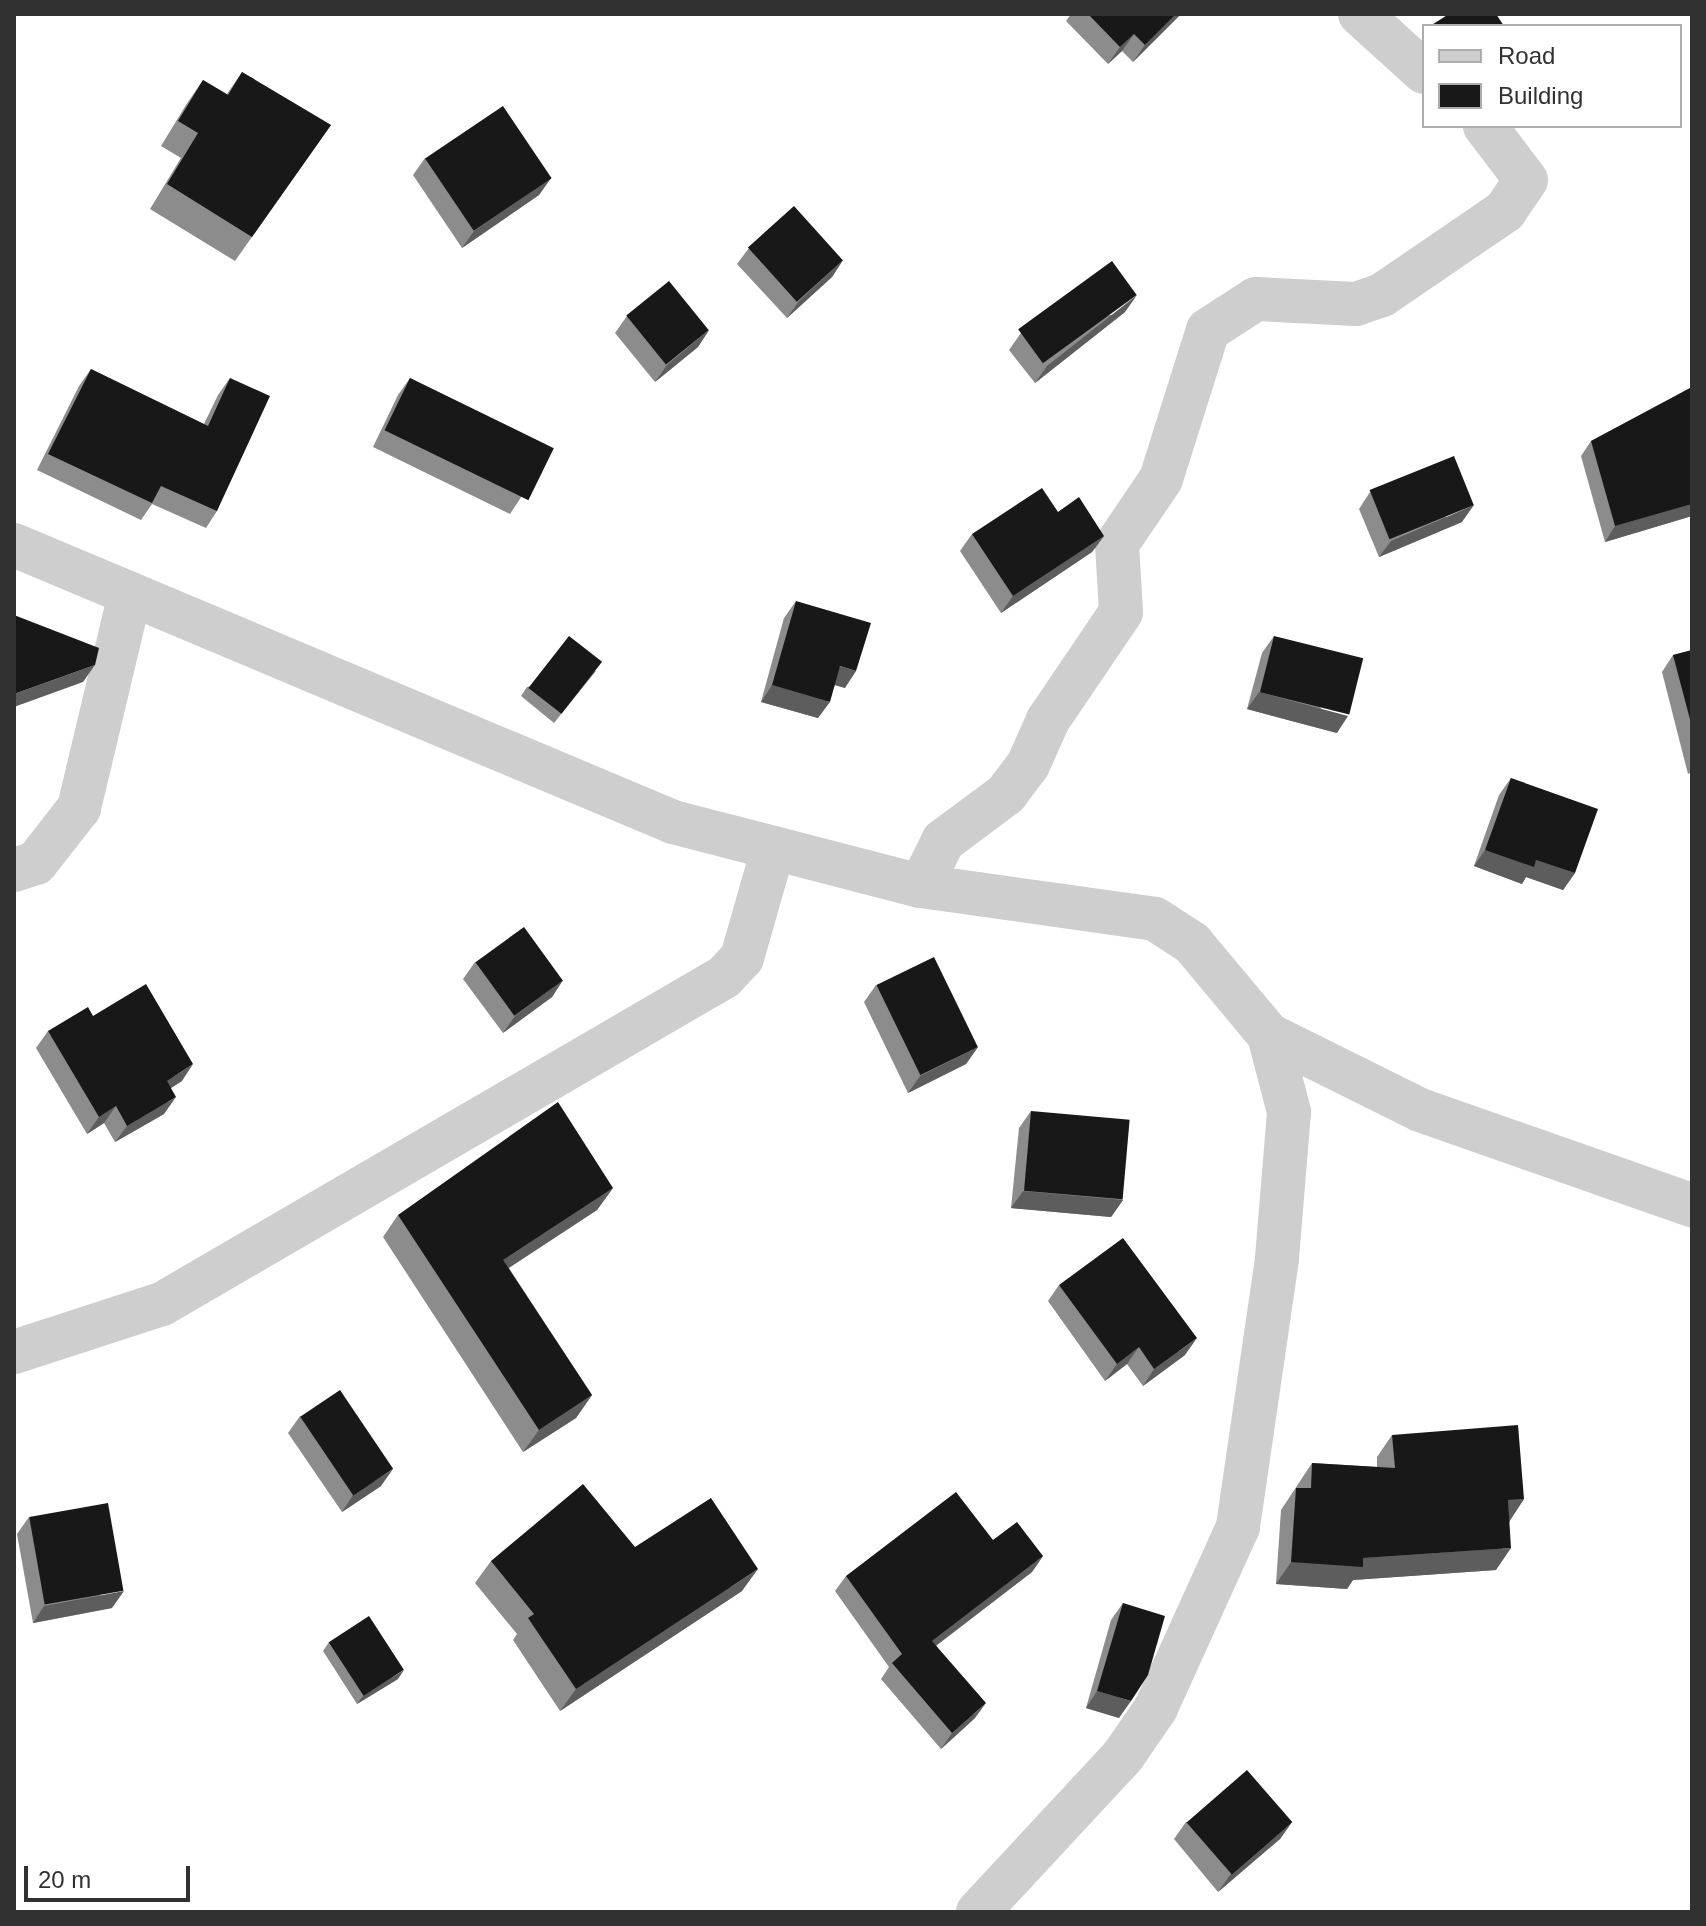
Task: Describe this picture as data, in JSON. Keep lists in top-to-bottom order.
{
  "legend": ["Road", "Building"],
  "scale_bar": "20 m"
}
